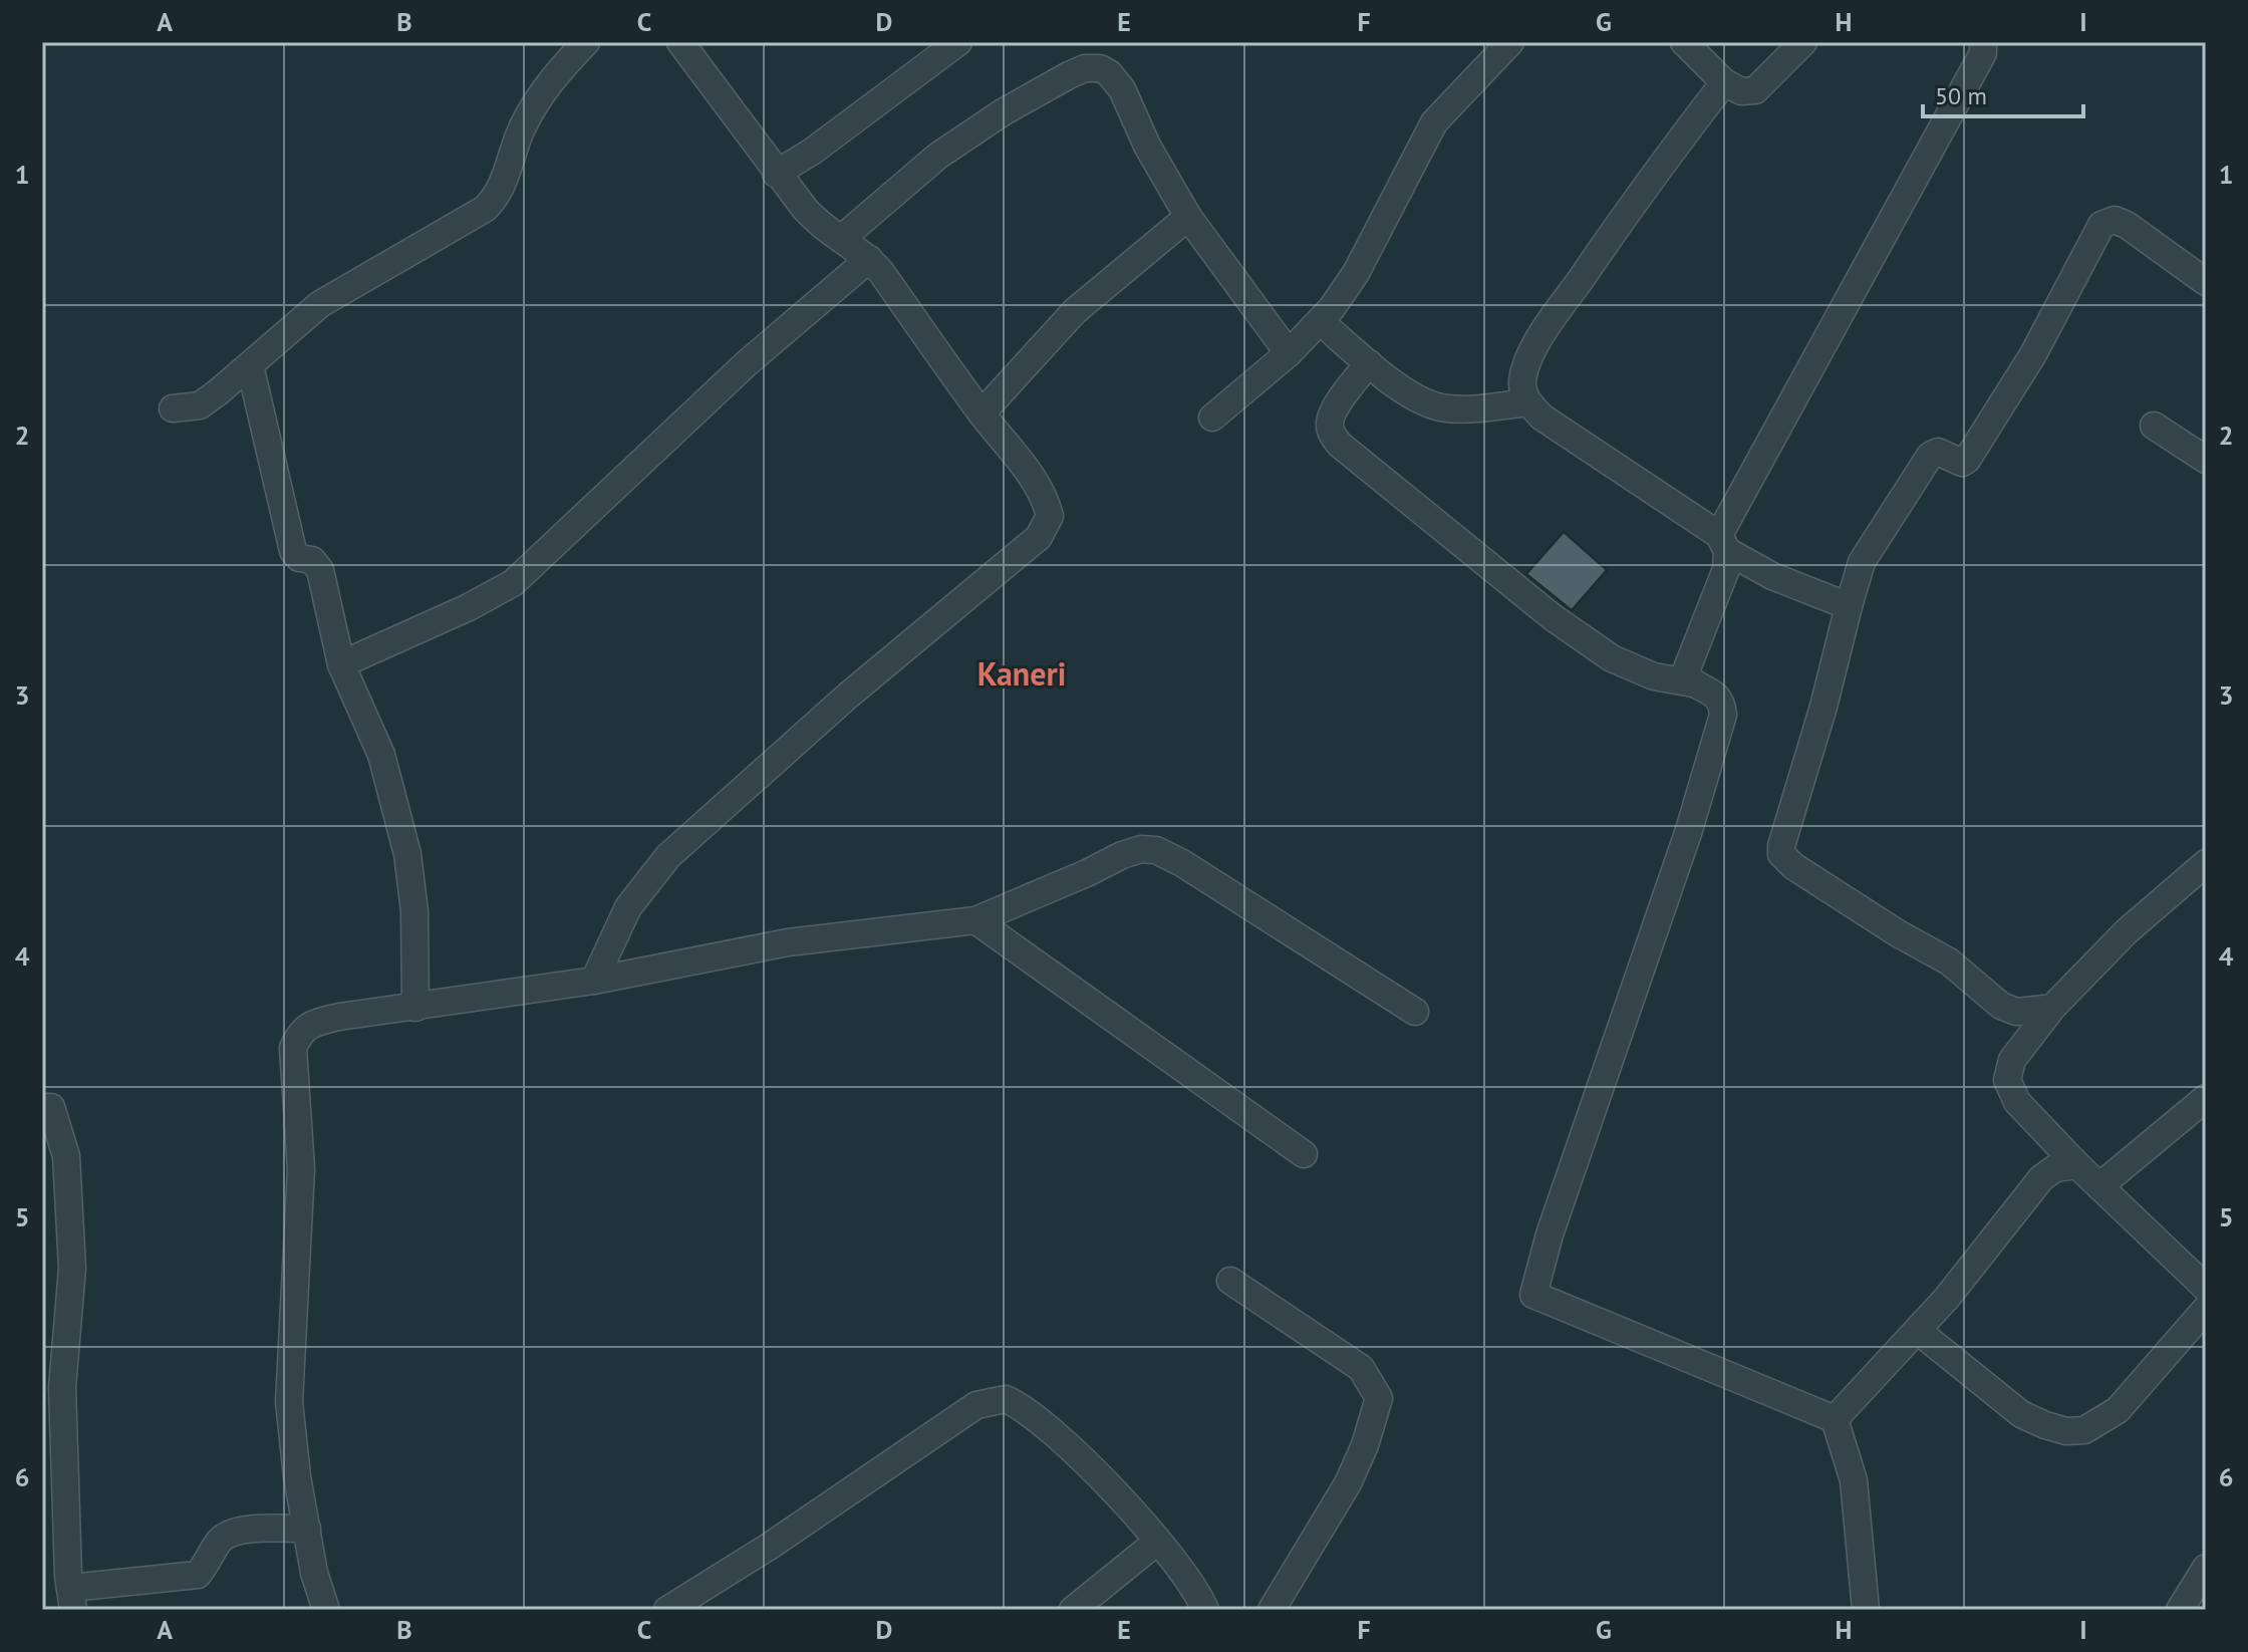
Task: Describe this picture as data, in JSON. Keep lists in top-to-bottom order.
{
  "districts": ["Kaneri"],
  "scale_bar": "50 m",
  "grid": {
    "columns": [
      "A",
      "B",
      "C",
      "D",
      "E",
      "F",
      "G",
      "H",
      "I"
    ],
    "rows": [
      "1",
      "2",
      "3",
      "4",
      "5",
      "6"
    ]
  }
}
